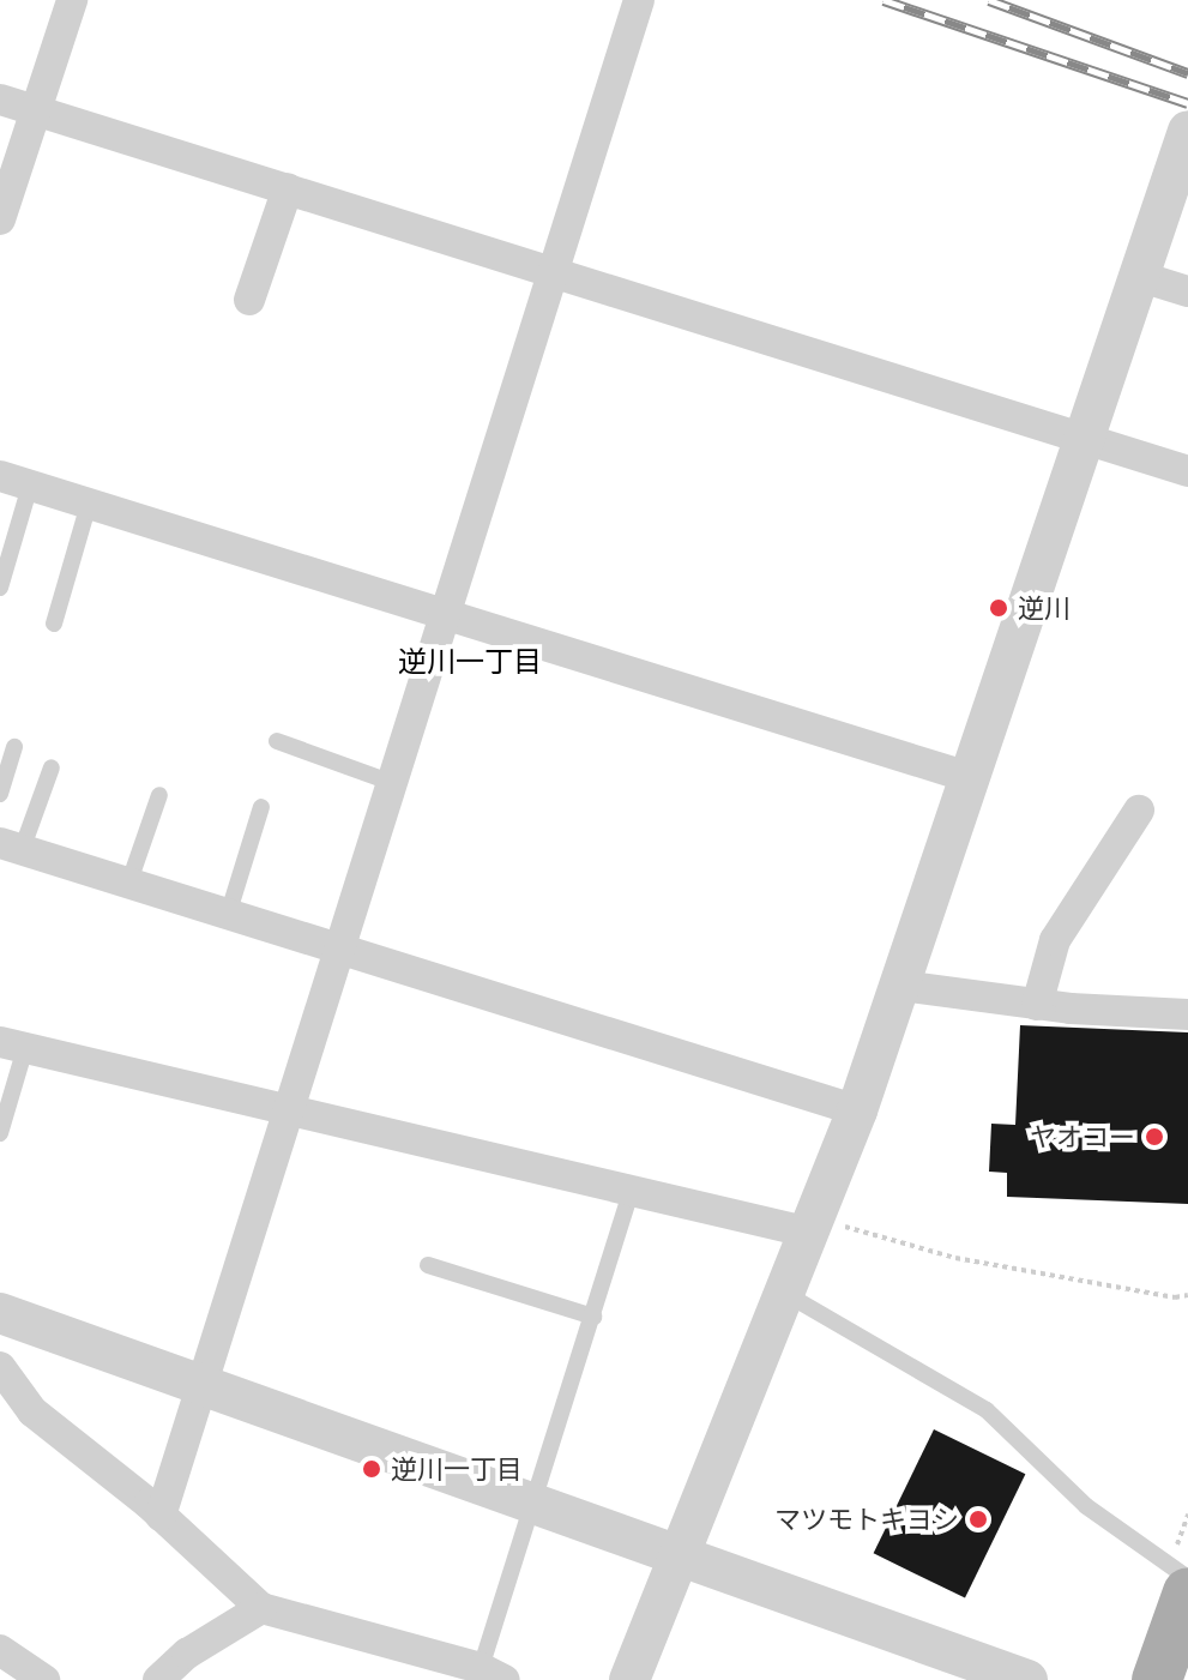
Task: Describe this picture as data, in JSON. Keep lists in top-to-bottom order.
{
  "districts": ["逆川一丁目"],
  "places": [
    "逆川",
    "ヤオコー",
    "逆川一丁目",
    "マツモトキヨシ"
  ]
}
